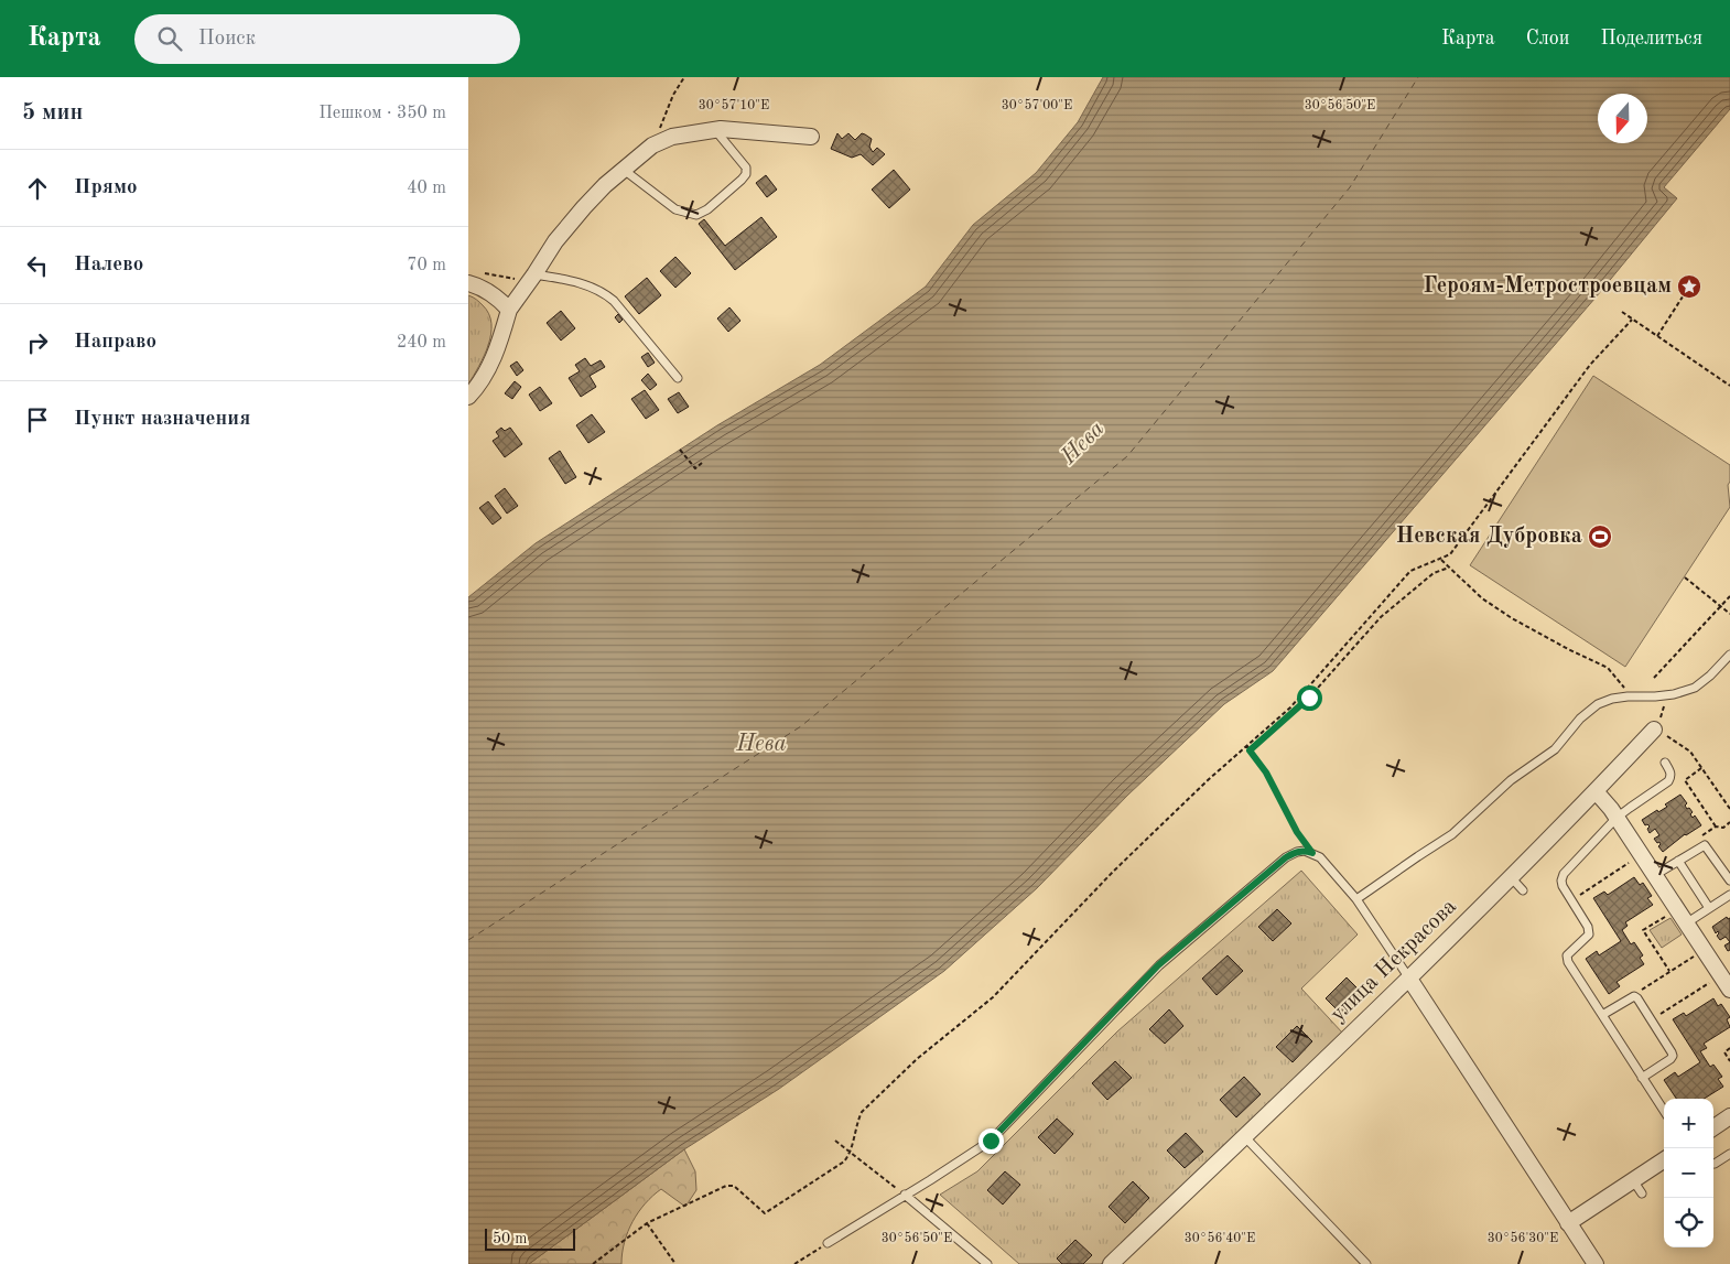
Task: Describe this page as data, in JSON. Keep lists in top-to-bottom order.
{
  "streets": {
    "street": ["улица Некрасова"]
  },
  "water": ["Нева"],
  "places": {
    "place": ["Героям-Метростроевцам"],
    "sports": ["Невская Дубровка"]
  },
  "scale_bar": "50 m",
  "north": "bottom",
  "page": {
    "header": "Карта",
    "search": "Поиск",
    "nav": ["Карта", "Слои", "Поделиться"],
    "heading": ["5 мин", "Пешком · 350 m"],
    "list": [
      ["Прямо", "40 m"],
      ["Налево", "70 m"],
      ["Направо", "240 m"],
      "Пункт назначения"
    ],
    "map_buttons": ["+", "−"],
    "scale": "50 m"
  },
  "coordinates": [
    "30°57'10\"E",
    "30°57'00\"E",
    "30°56'50\"E",
    "30°56'40\"E",
    "30°56'30\"E"
  ]
}
